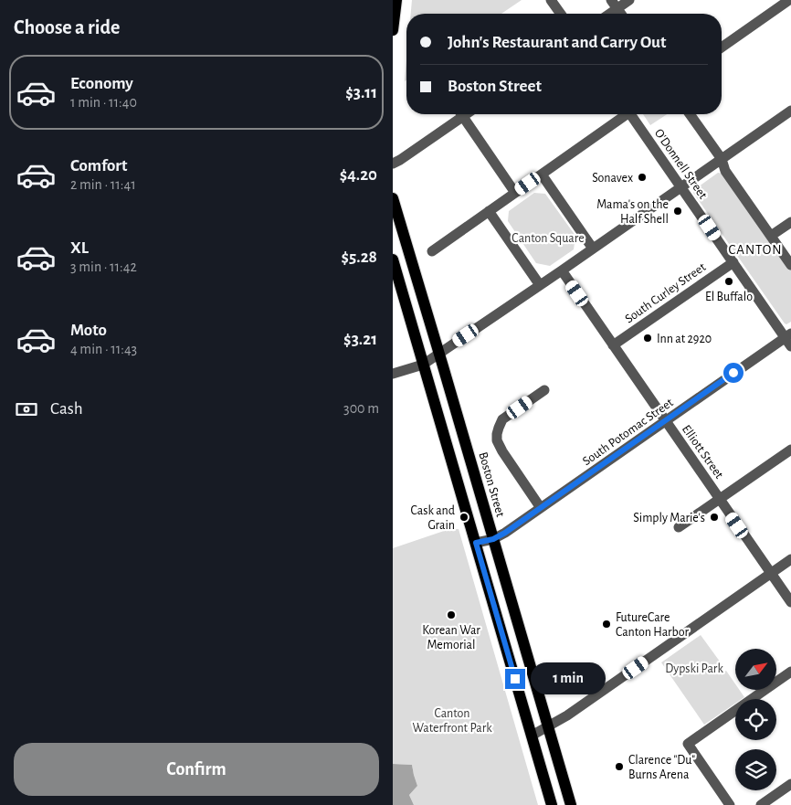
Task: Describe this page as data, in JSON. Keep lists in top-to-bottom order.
{
  "streets": {
    "main road": ["Boston Street"],
    "street": [
      "O'Donnell Street",
      "South Curley Street",
      "South Potomac Street",
      "Elliott Street"
    ]
  },
  "crossings": [
    ["O'Donnell Street", "South Curley Street"],
    ["O'Donnell Street", "South Potomac Street"],
    ["South Curley Street", "Elliott Street"],
    ["South Potomac Street", "Elliott Street"],
    ["South Potomac Street", "Boston Street"]
  ],
  "districts": ["CANTON"],
  "parks": ["Canton Square", "Dypski Park", "Canton Waterfront Park"],
  "places": [
    "Sonavex",
    "Mama's on the Half Shell",
    "El Buffalo",
    "Inn at 2920",
    "Cask and Grain",
    "Simply Marie's",
    "Korean War Memorial",
    "FutureCare Canton Harbor",
    "Clarence \"Du\" Burns Arena"
  ],
  "north": "top right",
  "page": {
    "heading": "Choose a ride",
    "banner": ["John's Restaurant and Carry Out", "Boston Street"],
    "list": [
      {
        "name": "Economy",
        "note": "1 min · 11:40",
        "value": "$3.11"
      },
      {
        "name": "Comfort",
        "note": "2 min · 11:41",
        "value": "$4.20"
      },
      {
        "name": "XL",
        "note": "3 min · 11:42",
        "value": "$5.28"
      },
      {
        "name": "Moto",
        "note": "4 min · 11:43",
        "value": "$3.21"
      }
    ],
    "pay": ["Cash", "300 m"],
    "bubble": "1 min",
    "buttons": "Confirm"
  }
}
